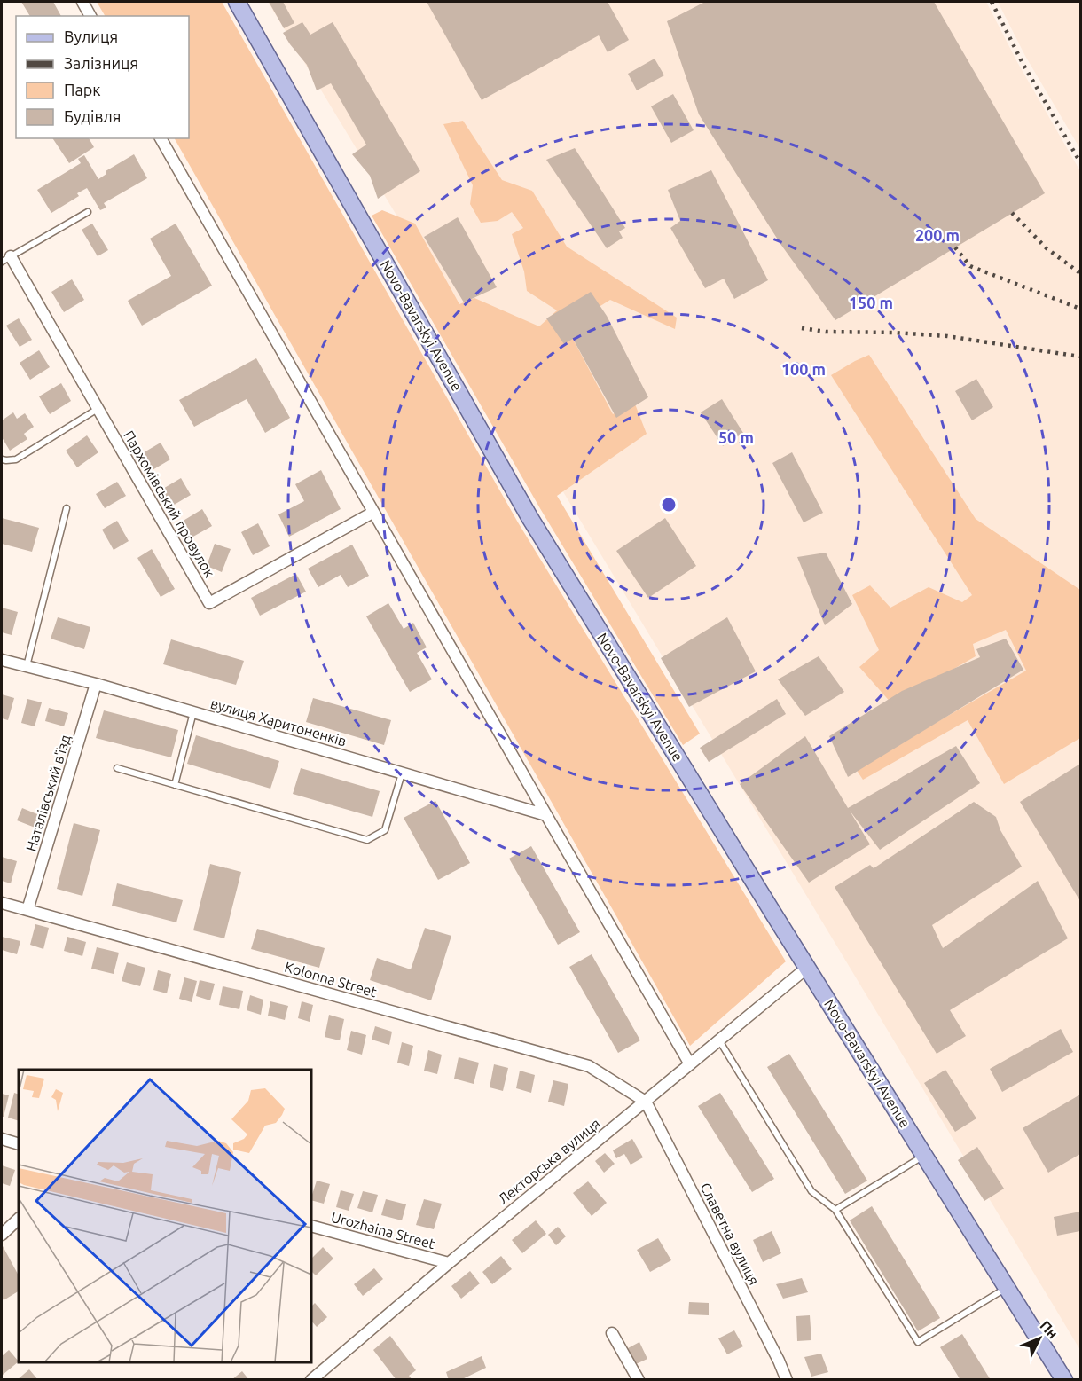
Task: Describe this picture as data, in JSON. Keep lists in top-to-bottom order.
{
  "streets": {
    "main road": ["Novo-Bavarskyi Avenue"],
    "street": [
      "Пархомівський провулок",
      "вулиця Харитоненків",
      "Наталівський в'їзд",
      "Kolonna Street",
      "Лекторська вулиця",
      "Urozhaina Street",
      "Славетна вулиця"
    ]
  },
  "crossings": [
    ["Novo-Bavarskyi Avenue", "Лекторська вулиця"],
    ["вулиця Харитоненків", "Наталівський в'їзд"],
    ["Наталівський в'їзд", "Kolonna Street"],
    ["Kolonna Street", "Лекторська вулиця"],
    ["Kolonna Street", "Славетна вулиця"],
    ["Лекторська вулиця", "Urozhaina Street"],
    ["Лекторська вулиця", "Славетна вулиця"]
  ],
  "legend": [
    "Вулиця",
    "Залізниця",
    "Парк",
    "Будівля"
  ],
  "north": "top right",
  "rings": [
    "200 m",
    "150 m",
    "100 m",
    "50 m"
  ]
}
